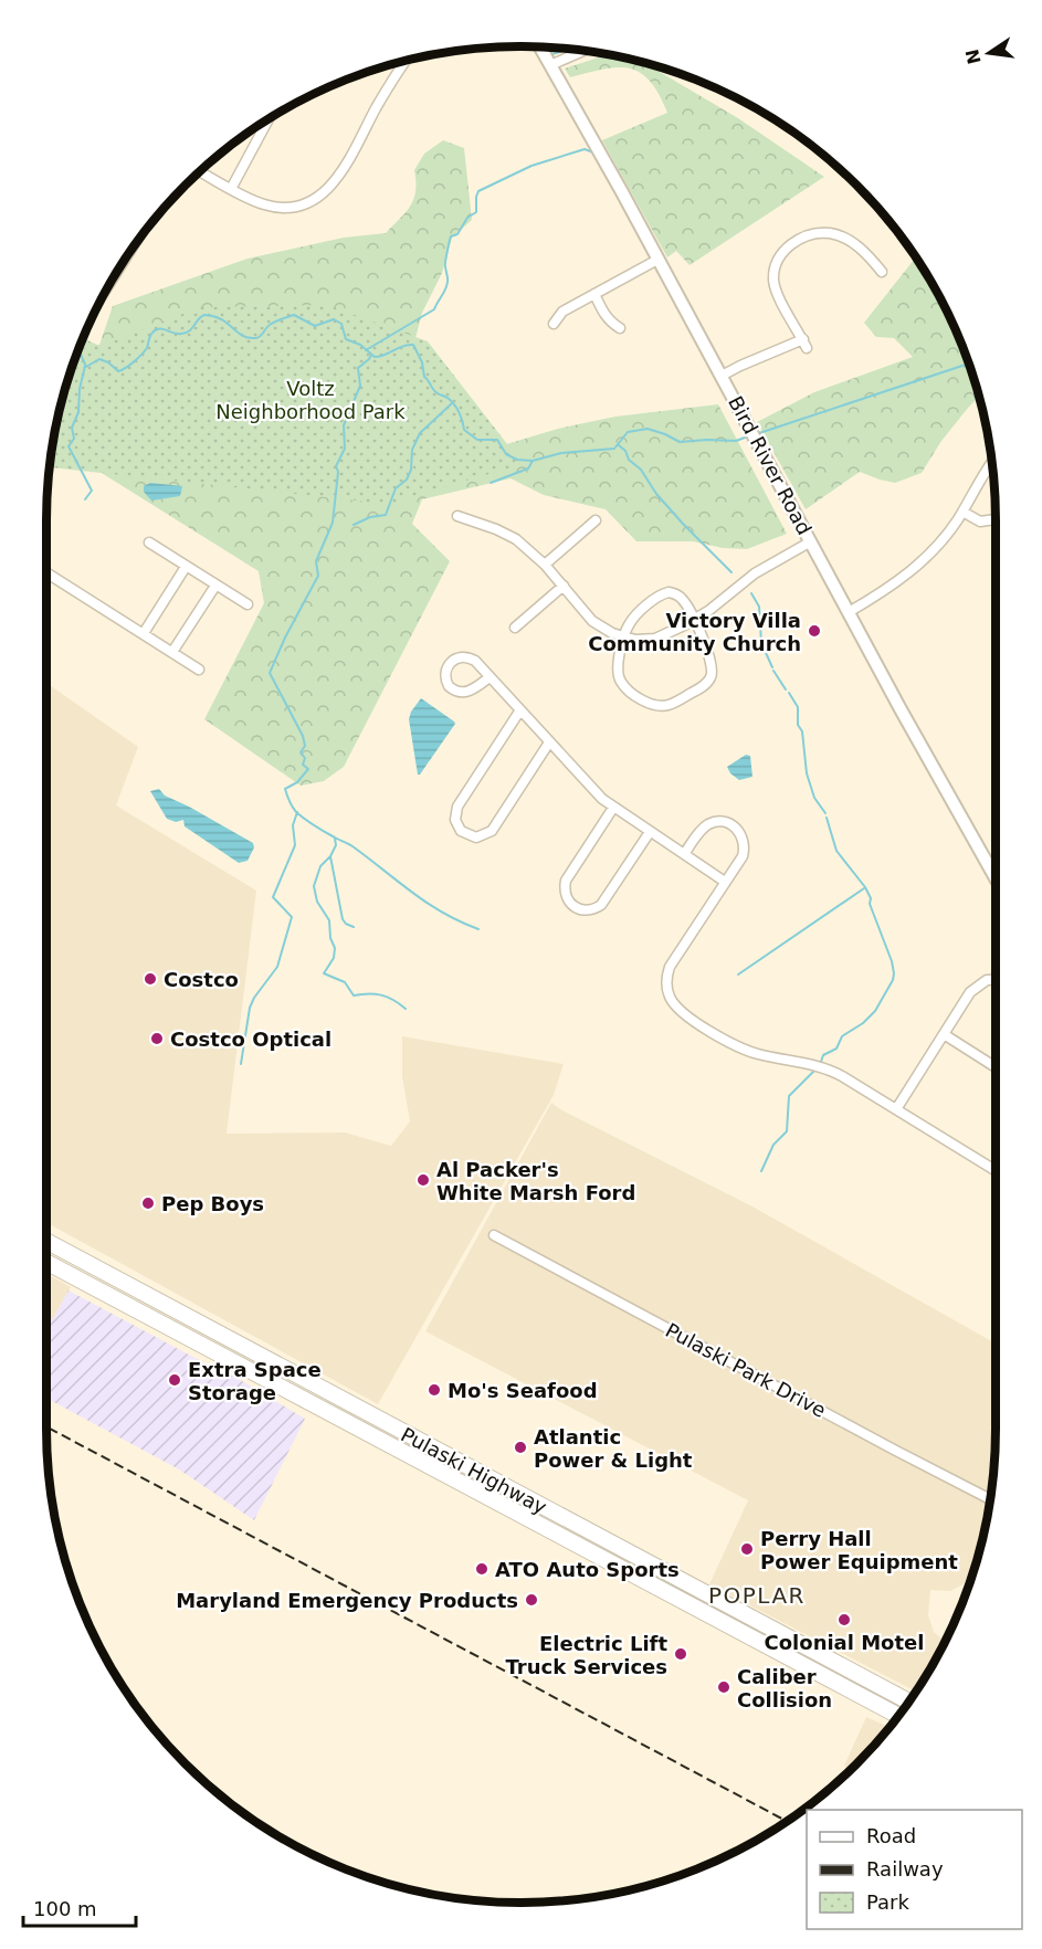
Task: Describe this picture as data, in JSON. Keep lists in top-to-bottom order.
{
  "streets": {
    "highway": ["Pulaski Highway"],
    "street": ["Bird River Road", "Pulaski Park Drive"]
  },
  "districts": ["POPLAR"],
  "parks": ["Voltz Neighborhood Park"],
  "places": [
    "Victory Villa Community Church",
    "Costco",
    "Costco Optical",
    "Al Packer's White Marsh Ford",
    "Pep Boys",
    "Extra Space Storage",
    "Mo's Seafood",
    "Atlantic Power & Light",
    "Perry Hall Power Equipment",
    "ATO Auto Sports",
    "Maryland Emergency Products",
    "Colonial Motel",
    "Electric Lift Truck Services",
    "Caliber Collision"
  ],
  "legend": ["Road", "Railway", "Park"],
  "scale_bar": "100 m",
  "north": "left"
}
